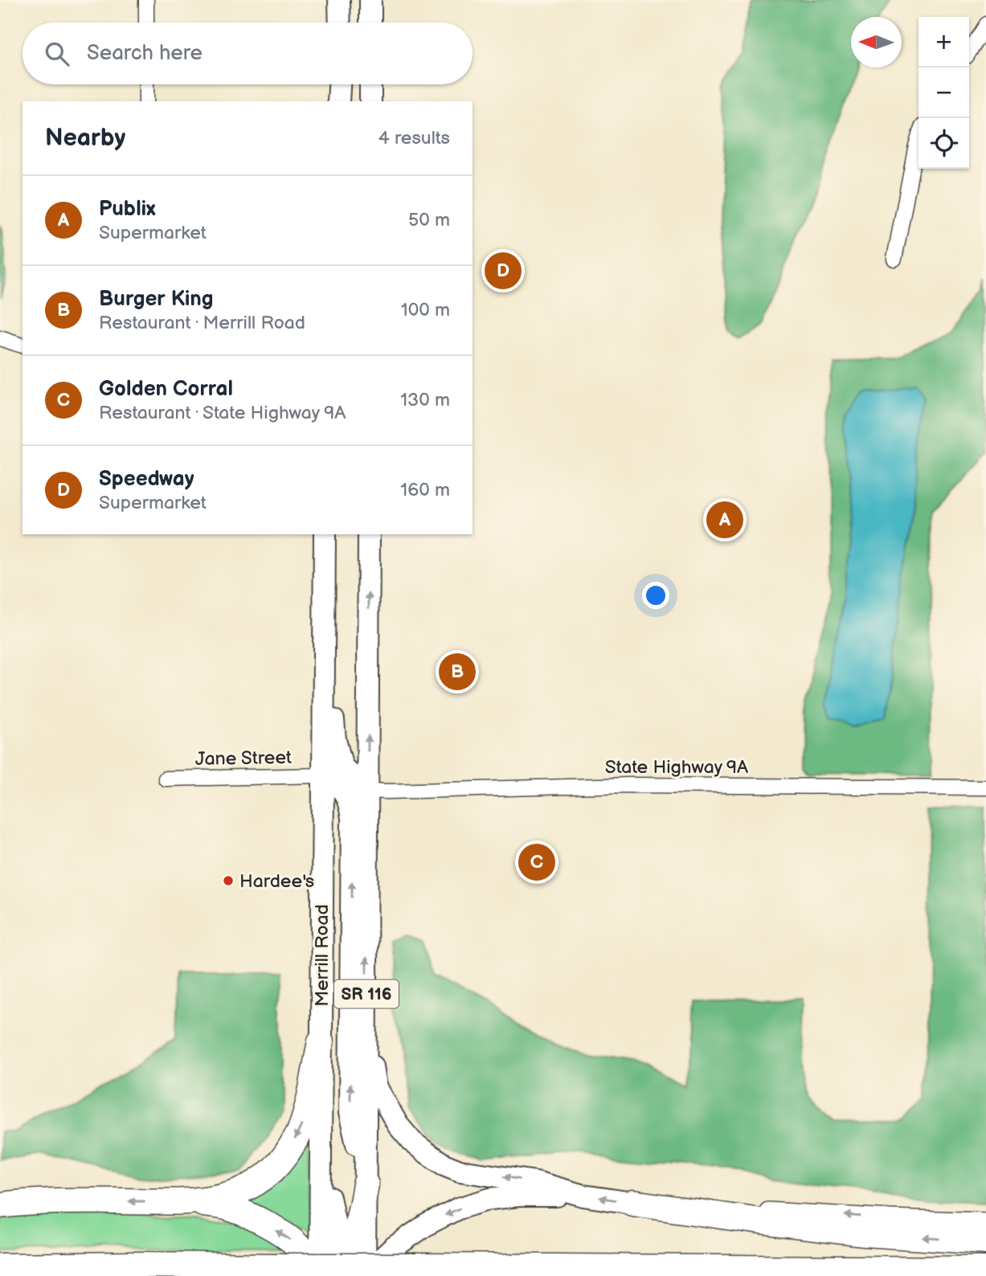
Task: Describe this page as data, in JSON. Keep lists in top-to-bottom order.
{
  "streets": {
    "main road": ["Merrill Road", "SR 116"],
    "street": ["Jane Street", "State Highway 9A"]
  },
  "crossings": [
    ["Jane Street", "Merrill Road"],
    ["State Highway 9A", "SR 116"]
  ],
  "places": ["Hardee's"],
  "north": "left",
  "page": {
    "map_buttons": ["+", "−"],
    "search": "Search here",
    "heading": ["Nearby", "4 results"],
    "list": [
      {
        "mark": "A",
        "name": "Publix",
        "note": "Supermarket",
        "value": "50 m"
      },
      {
        "mark": "B",
        "name": "Burger King",
        "note": "Restaurant · Merrill Road",
        "value": "100 m"
      },
      {
        "mark": "C",
        "name": "Golden Corral",
        "note": "Restaurant · State Highway 9A",
        "value": "130 m"
      },
      {
        "mark": "D",
        "name": "Speedway",
        "note": "Supermarket",
        "value": "160 m"
      }
    ],
    "pins": [
      "D",
      "A",
      "B",
      "C"
    ]
  }
}
